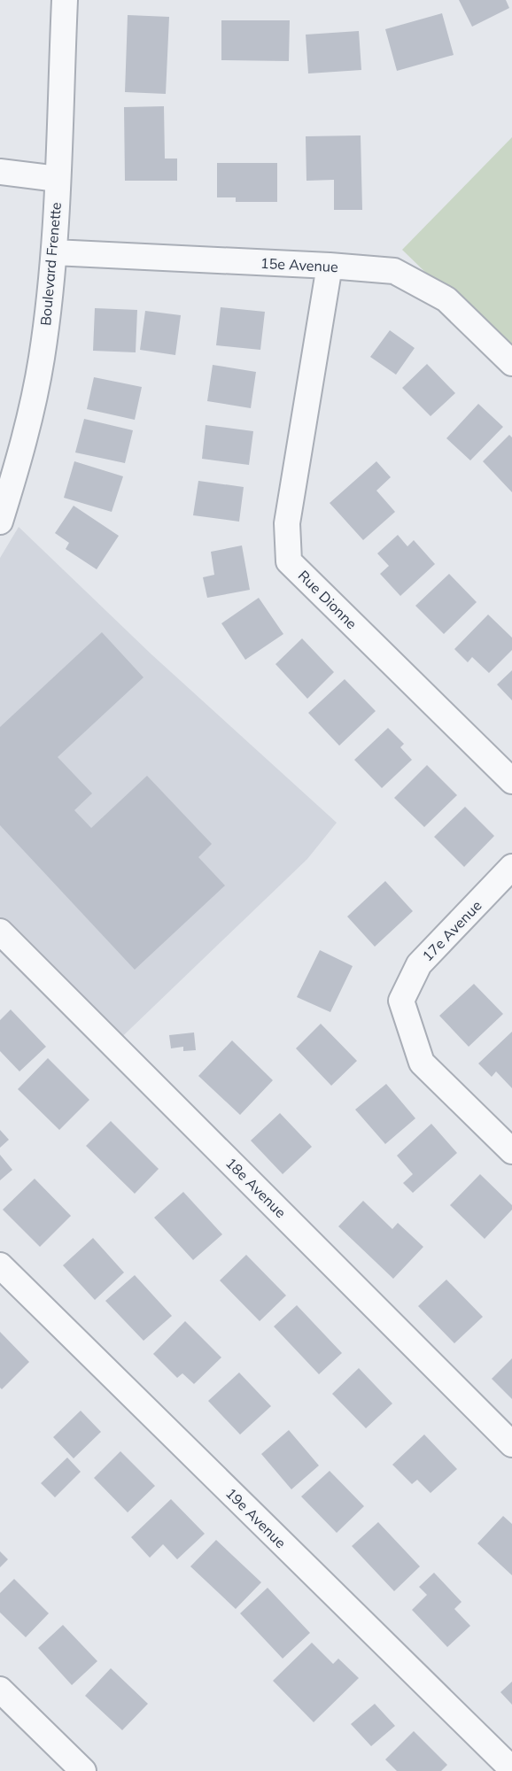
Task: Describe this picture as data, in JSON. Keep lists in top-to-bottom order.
{
  "streets": {
    "street": [
      "Boulevard Frenette",
      "15e Avenue",
      "Rue Dionne",
      "17e Avenue",
      "18e Avenue",
      "19e Avenue"
    ]
  },
  "crossings": [
    ["Boulevard Frenette", "15e Avenue"],
    ["15e Avenue", "Rue Dionne"]
  ]
}
